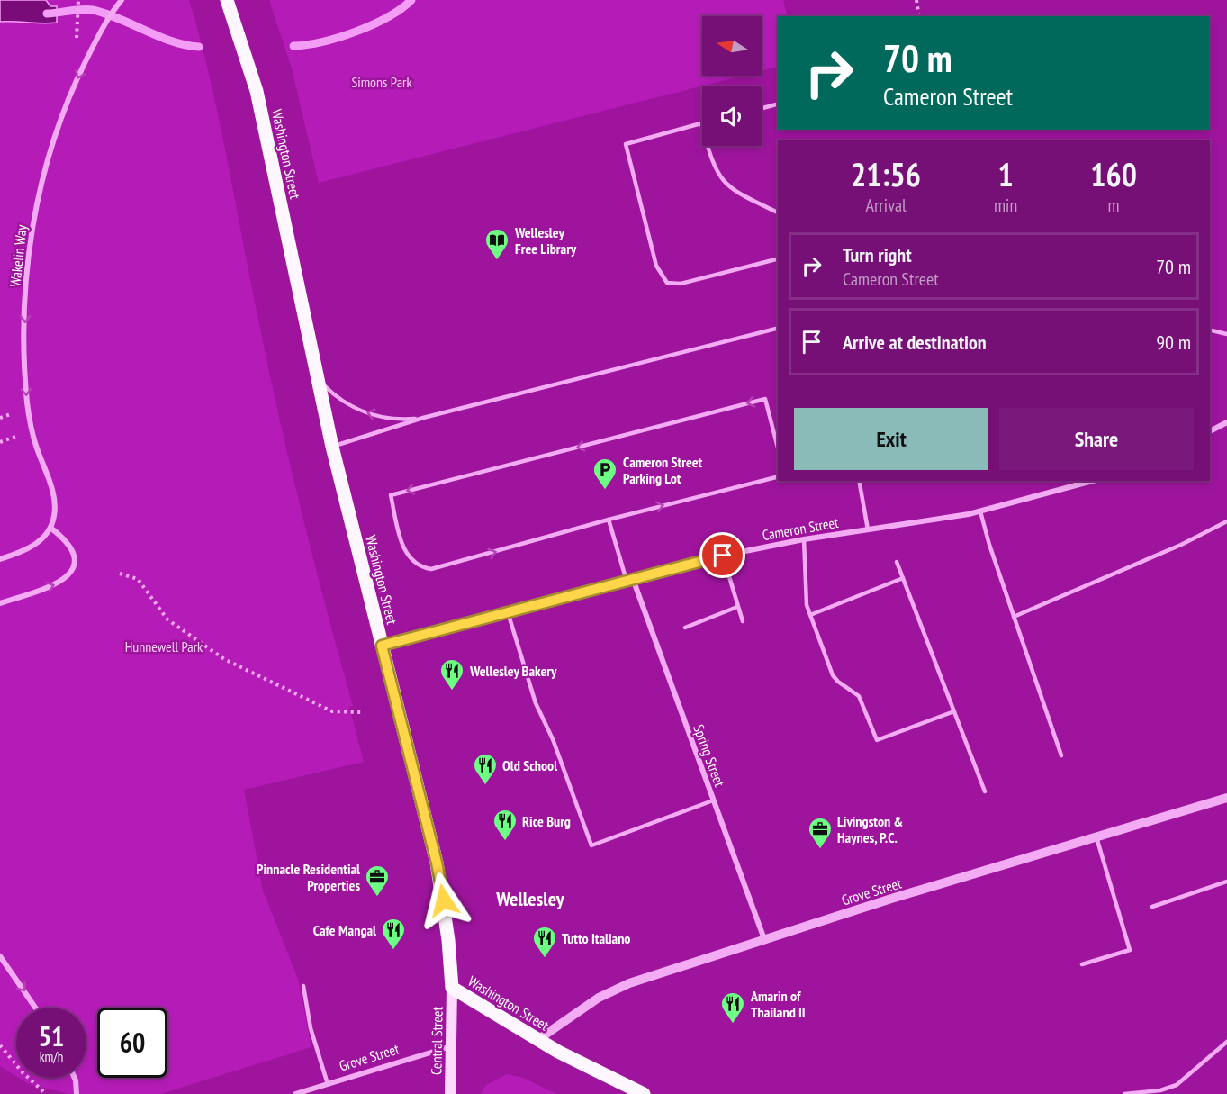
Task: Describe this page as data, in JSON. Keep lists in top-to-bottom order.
{
  "streets": {
    "main road": ["Washington Street", "Central Street"],
    "street": [
      "Wakelin Way",
      "Cameron Street",
      "Spring Street",
      "Grove Street"
    ]
  },
  "crossings": [
    ["Washington Street", "Cameron Street"],
    ["Washington Street", "Grove Street"],
    ["Washington Street", "Central Street"],
    ["Cameron Street", "Spring Street"],
    ["Spring Street", "Grove Street"],
    ["Grove Street", "Central Street"]
  ],
  "one_way": ["Wakelin Way"],
  "districts": ["Wellesley"],
  "parks": ["Simons Park", "Hunnewell Park"],
  "places": {
    "library": ["Wellesley Free Library"],
    "parking": ["Cameron Street Parking Lot"],
    "restaurant": [
      "Wellesley Bakery",
      "Old School",
      "Rice Burg",
      "Cafe Mangal",
      "Tutto Italiano",
      "Amarin of Thailand II"
    ],
    "office": ["Livingston & Haynes, P.C.", "Pinnacle Residential Properties"]
  },
  "north": "left",
  "page": {
    "turn": ["70 m", "Cameron Street"],
    "eta": [
      "21:56",
      "Arrival",
      "1",
      "min",
      "160",
      "m"
    ],
    "list": [
      {
        "name": "Turn right",
        "note": "Cameron Street",
        "value": "70 m"
      },
      {
        "name": "Arrive at destination",
        "value": "90 m"
      }
    ],
    "buttons": ["Exit", "Share"],
    "speed": "51 km/h",
    "limit": "60"
  }
}
